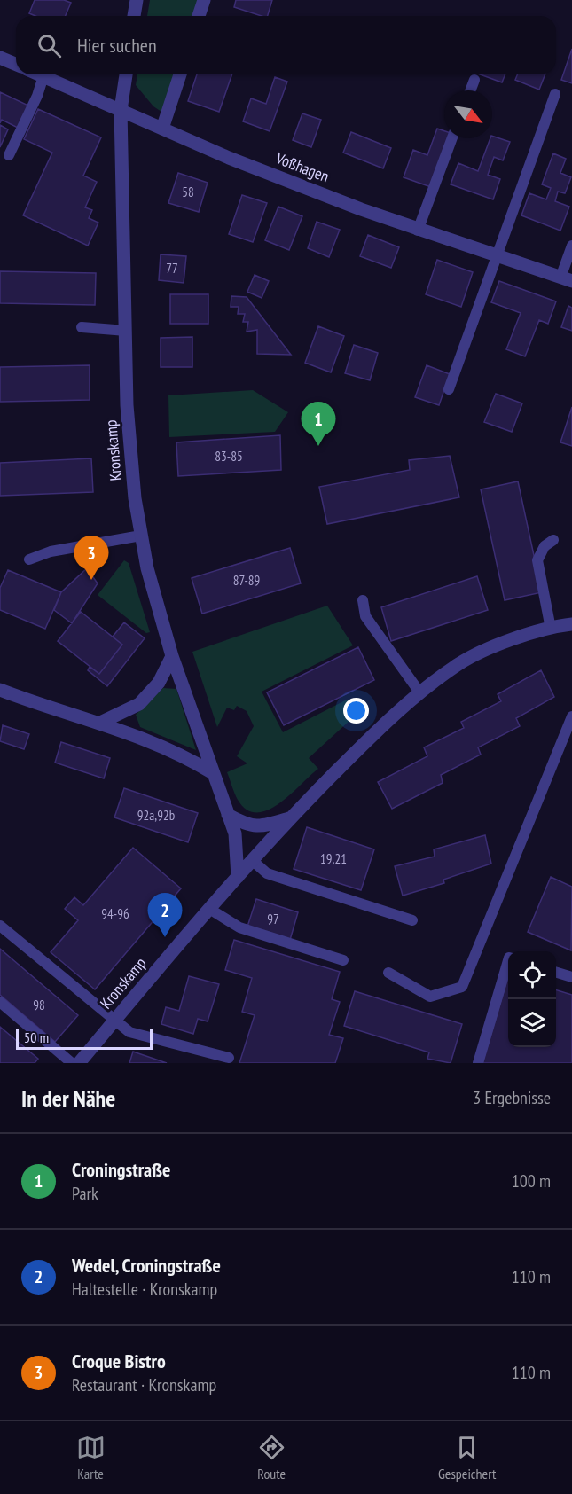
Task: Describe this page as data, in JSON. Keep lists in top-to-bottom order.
{
  "streets": {
    "street": ["Voßhagen", "Kronskamp"]
  },
  "crossings": [
    ["Voßhagen", "Kronskamp"]
  ],
  "house_numbers": [
    "58",
    "77",
    "83-85",
    "87-89",
    "92a,92b",
    "19,21",
    "94-96",
    "97",
    "98"
  ],
  "scale_bar": "50 m",
  "north": "bottom right",
  "page": {
    "search": "Hier suchen",
    "pins": ["1", "3", "2"],
    "scale": "50 m",
    "heading": ["In der Nähe", "3 Ergebnisse"],
    "list": [
      {
        "mark": "1",
        "name": "Croningstraße",
        "note": "Park",
        "value": "100 m"
      },
      {
        "mark": "2",
        "name": "Wedel, Croningstraße",
        "note": "Haltestelle · Kronskamp",
        "value": "110 m"
      },
      {
        "mark": "3",
        "name": "Croque Bistro",
        "note": "Restaurant · Kronskamp",
        "value": "110 m"
      }
    ],
    "nav": ["Karte", "Route", "Gespeichert"]
  }
}
